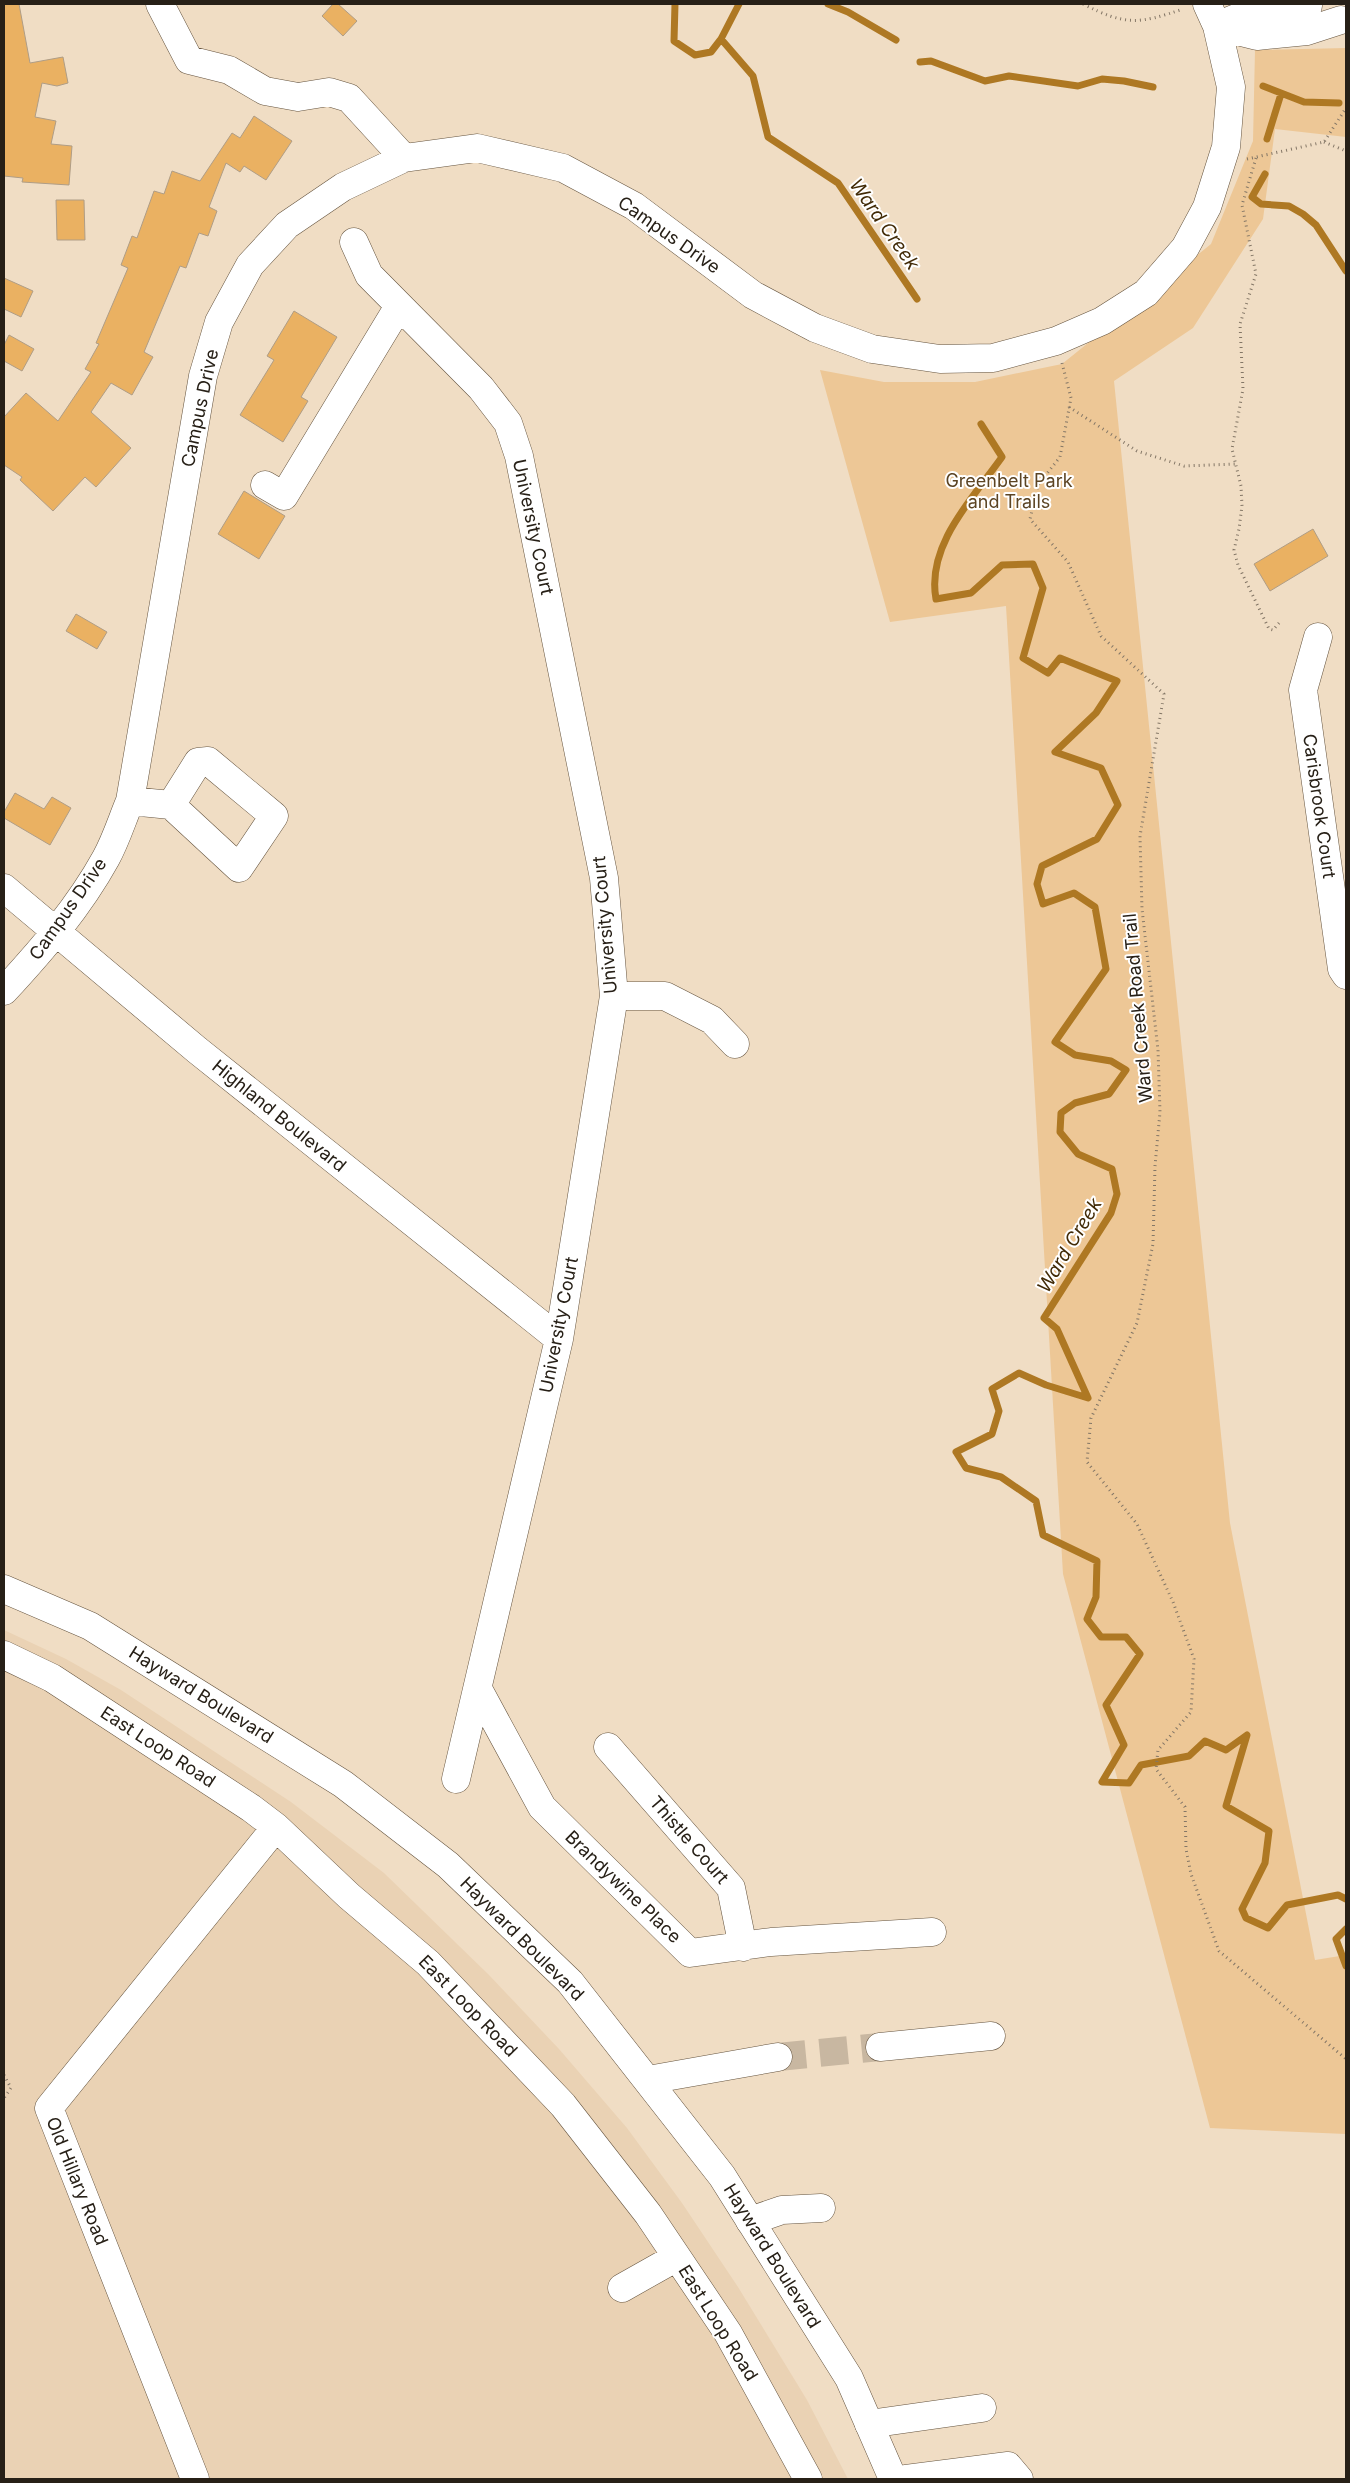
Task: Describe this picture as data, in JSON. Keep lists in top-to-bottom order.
{
  "streets": {
    "street": [
      "Campus Drive",
      "University Court",
      "Carisbrook Court",
      "Highland Boulevard",
      "Hayward Boulevard",
      "East Loop Road",
      "Thistle Court",
      "Brandywine Place",
      "Old Hillary Road"
    ],
    "path": ["Ward Creek Road Trail"]
  },
  "crossings": [
    ["Campus Drive", "Ward Creek Road Trail"],
    ["Campus Drive", "Highland Boulevard"],
    ["University Court", "Highland Boulevard"],
    ["University Court", "Brandywine Place"],
    ["East Loop Road", "Old Hillary Road"],
    ["Thistle Court", "Brandywine Place"]
  ],
  "water": ["Ward Creek"],
  "parks": ["Greenbelt Park and Trails"]
}
